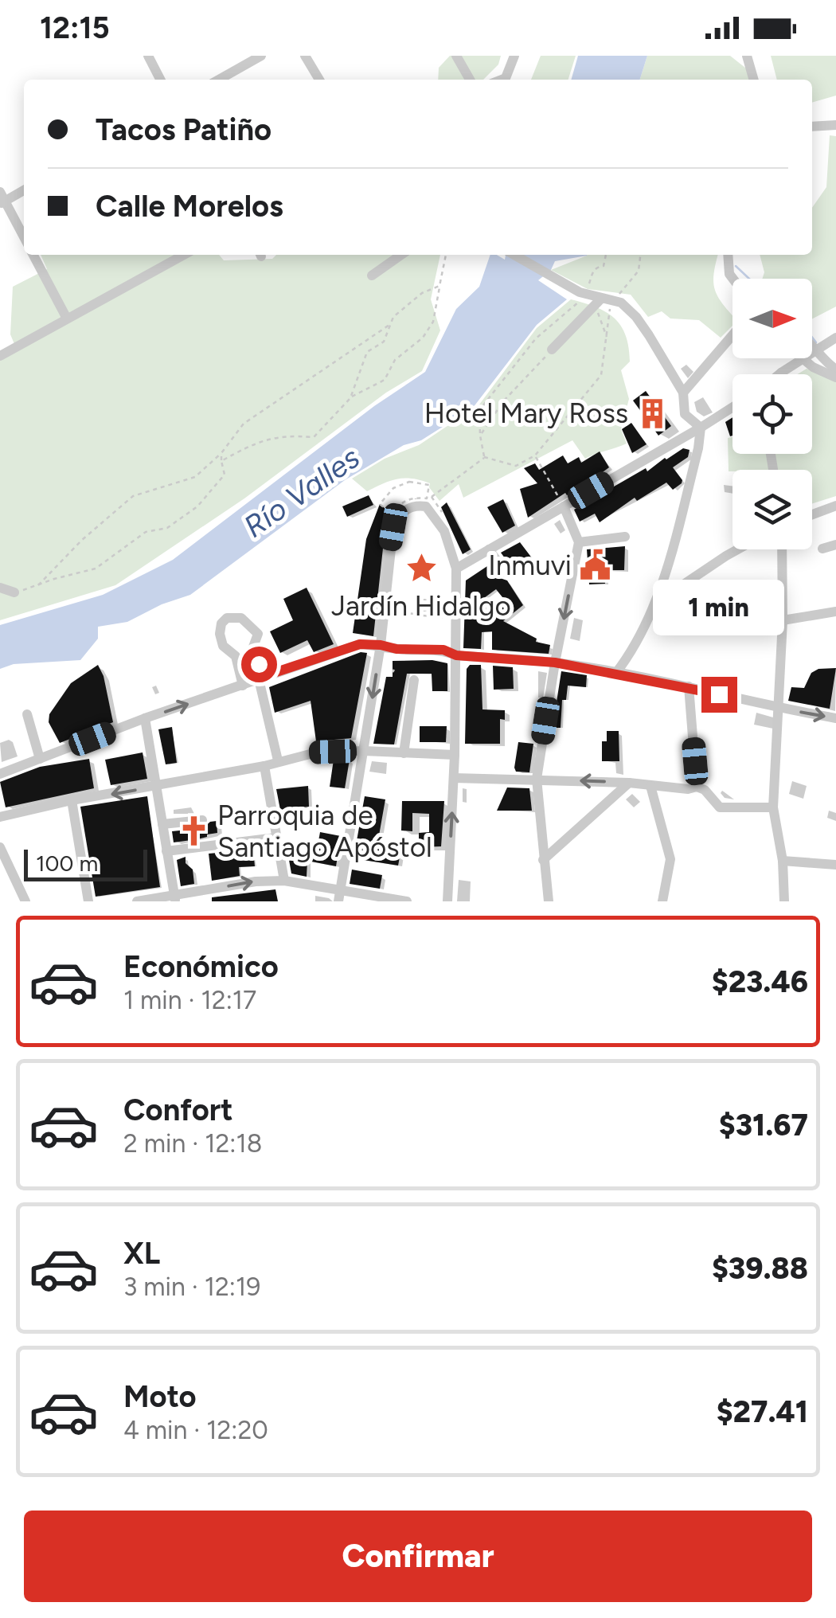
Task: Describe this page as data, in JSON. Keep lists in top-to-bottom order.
{
  "water": ["Río Valles"],
  "places": {
    "building": ["Hotel Mary Ross"],
    "public building": ["Inmuvi"],
    "place": ["Jardín Hidalgo"],
    "church": ["Parroquia de Santiago Apóstol"]
  },
  "scale_bar": "100 m",
  "north": "right",
  "page": {
    "status": "12:15",
    "banner": ["Tacos Patiño", "Calle Morelos"],
    "bubble": "1 min",
    "scale": "100 m",
    "list": [
      {
        "name": "Económico",
        "note": "1 min · 12:17",
        "value": "$23.46"
      },
      {
        "name": "Confort",
        "note": "2 min · 12:18",
        "value": "$31.67"
      },
      {
        "name": "XL",
        "note": "3 min · 12:19",
        "value": "$39.88"
      },
      {
        "name": "Moto",
        "note": "4 min · 12:20",
        "value": "$27.41"
      }
    ],
    "buttons": "Confirmar"
  }
}
